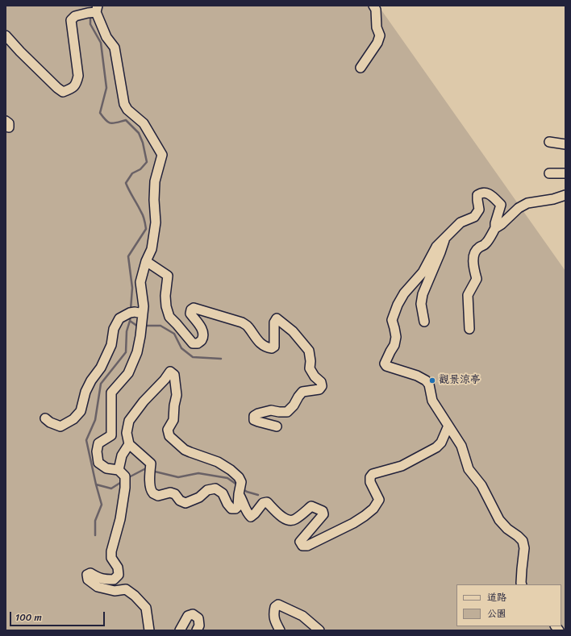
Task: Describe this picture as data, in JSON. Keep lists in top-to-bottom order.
{
  "places": ["觀景涼亭"],
  "legend": ["道路", "公園"],
  "scale_bar": "100 m"
}
